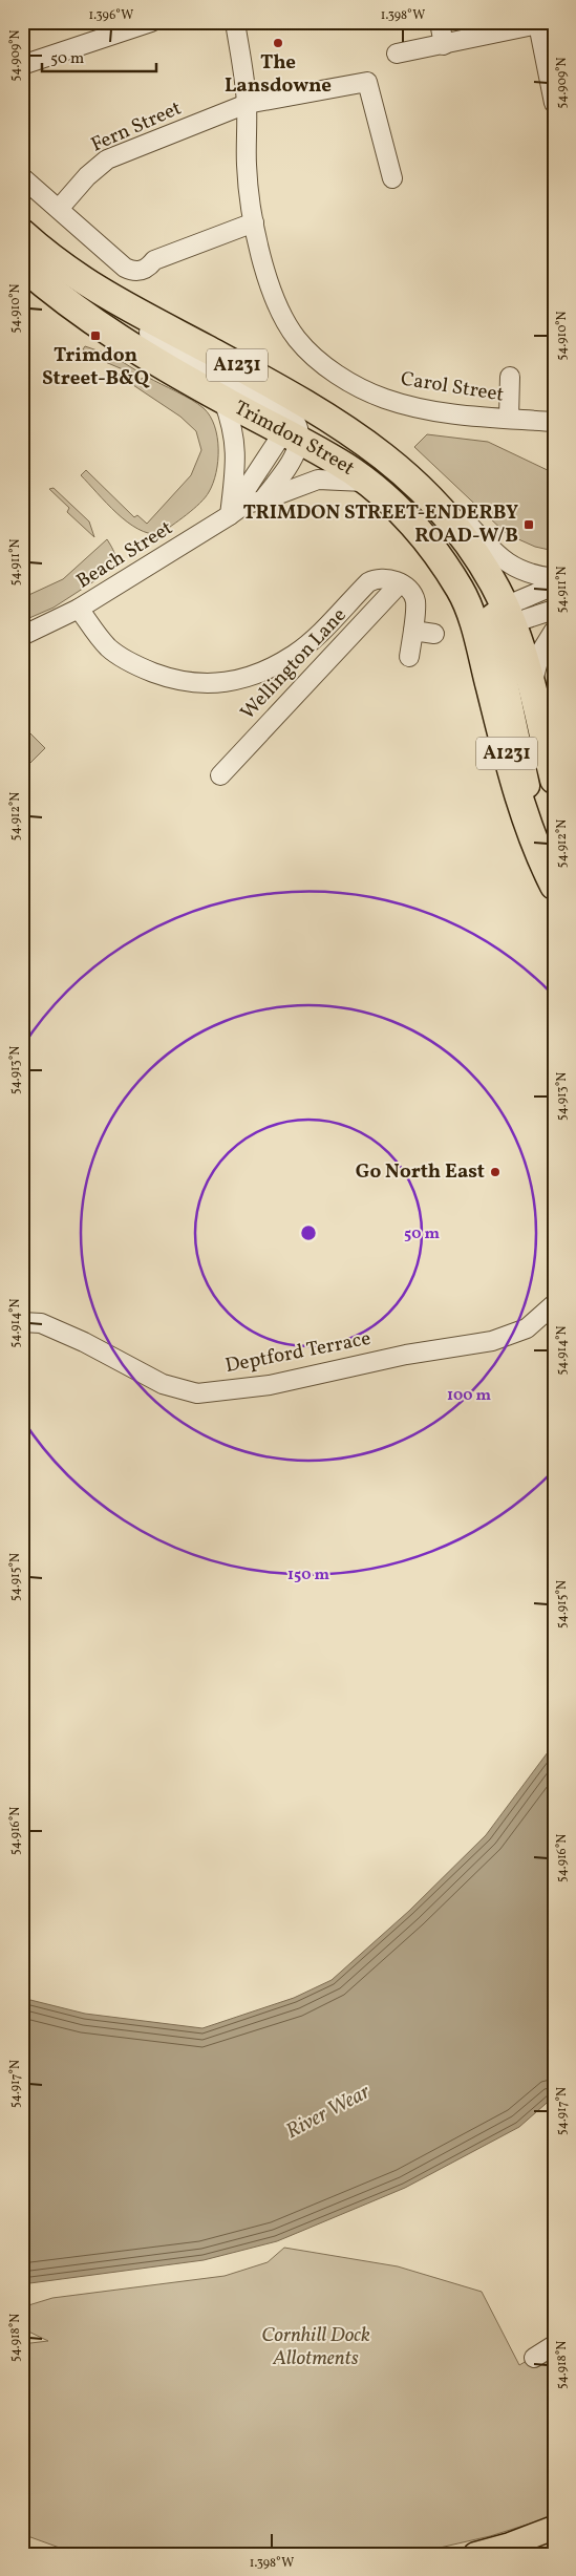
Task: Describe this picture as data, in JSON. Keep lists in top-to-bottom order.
{
  "streets": {
    "highway": ["A1231", "Trimdon Street"],
    "street": [
      "Fern Street",
      "Carol Street",
      "Beach Street",
      "Wellington Lane",
      "Deptford Terrace"
    ]
  },
  "crossings": [
    ["Fern Street", "Carol Street"],
    ["A1231", "Trimdon Street"],
    ["Trimdon Street", "Beach Street"]
  ],
  "water": ["River Wear"],
  "parks": ["Cornhill Dock Allotments"],
  "places": {
    "other": ["The Lansdowne", "Go North East"],
    "transit": ["Trimdon Street-B&Q", "TRIMDON STREET-ENDERBY ROAD-W/B"]
  },
  "scale_bar": "50 m",
  "coordinates": [
    "1.396°W",
    "1.398°W",
    "54.909°N",
    "54.910°N",
    "54.911°N",
    "54.912°N",
    "54.913°N",
    "54.914°N",
    "54.915°N",
    "54.916°N",
    "54.917°N",
    "54.918°N"
  ],
  "rings": ["50 m", "100 m", "150 m"]
}
